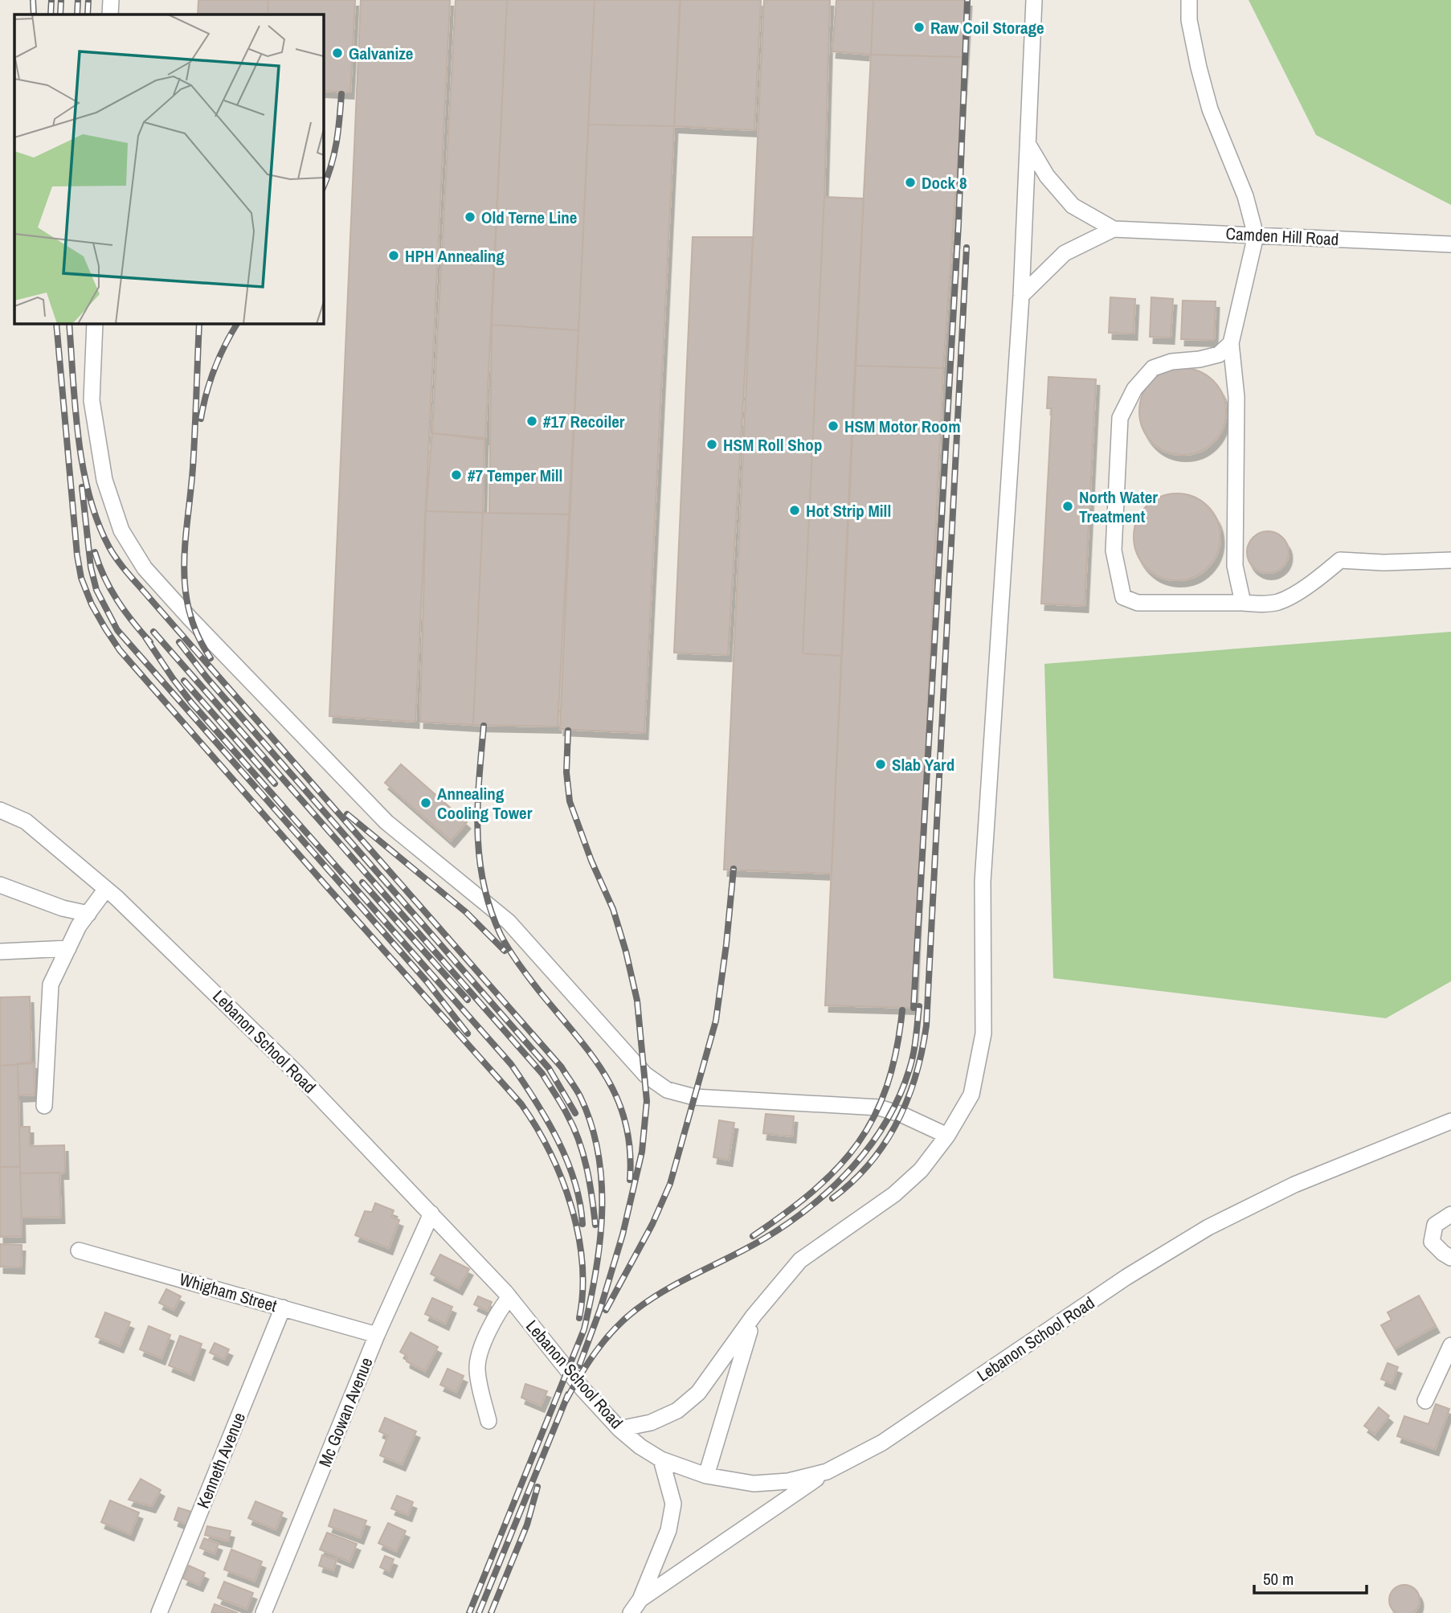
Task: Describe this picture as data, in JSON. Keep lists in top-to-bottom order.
{
  "streets": {
    "street": [
      "Camden Hill Road",
      "Lebanon School Road",
      "Whigham Street",
      "Mc Gowan Avenue",
      "Kenneth Avenue"
    ]
  },
  "crossings": [
    ["Lebanon School Road", "Mc Gowan Avenue"],
    ["Whigham Street", "Mc Gowan Avenue"],
    ["Whigham Street", "Kenneth Avenue"]
  ],
  "places": [
    "Raw Coil Storage",
    "Galvanize",
    "Dock 8",
    "Old Terne Line",
    "HPH Annealing",
    "#17 Recoiler",
    "HSM Motor Room",
    "HSM Roll Shop",
    "#7 Temper Mill",
    "North Water Treatment",
    "Hot Strip Mill",
    "Slab Yard",
    "Annealing Cooling Tower"
  ],
  "scale_bar": "50 m"
}
